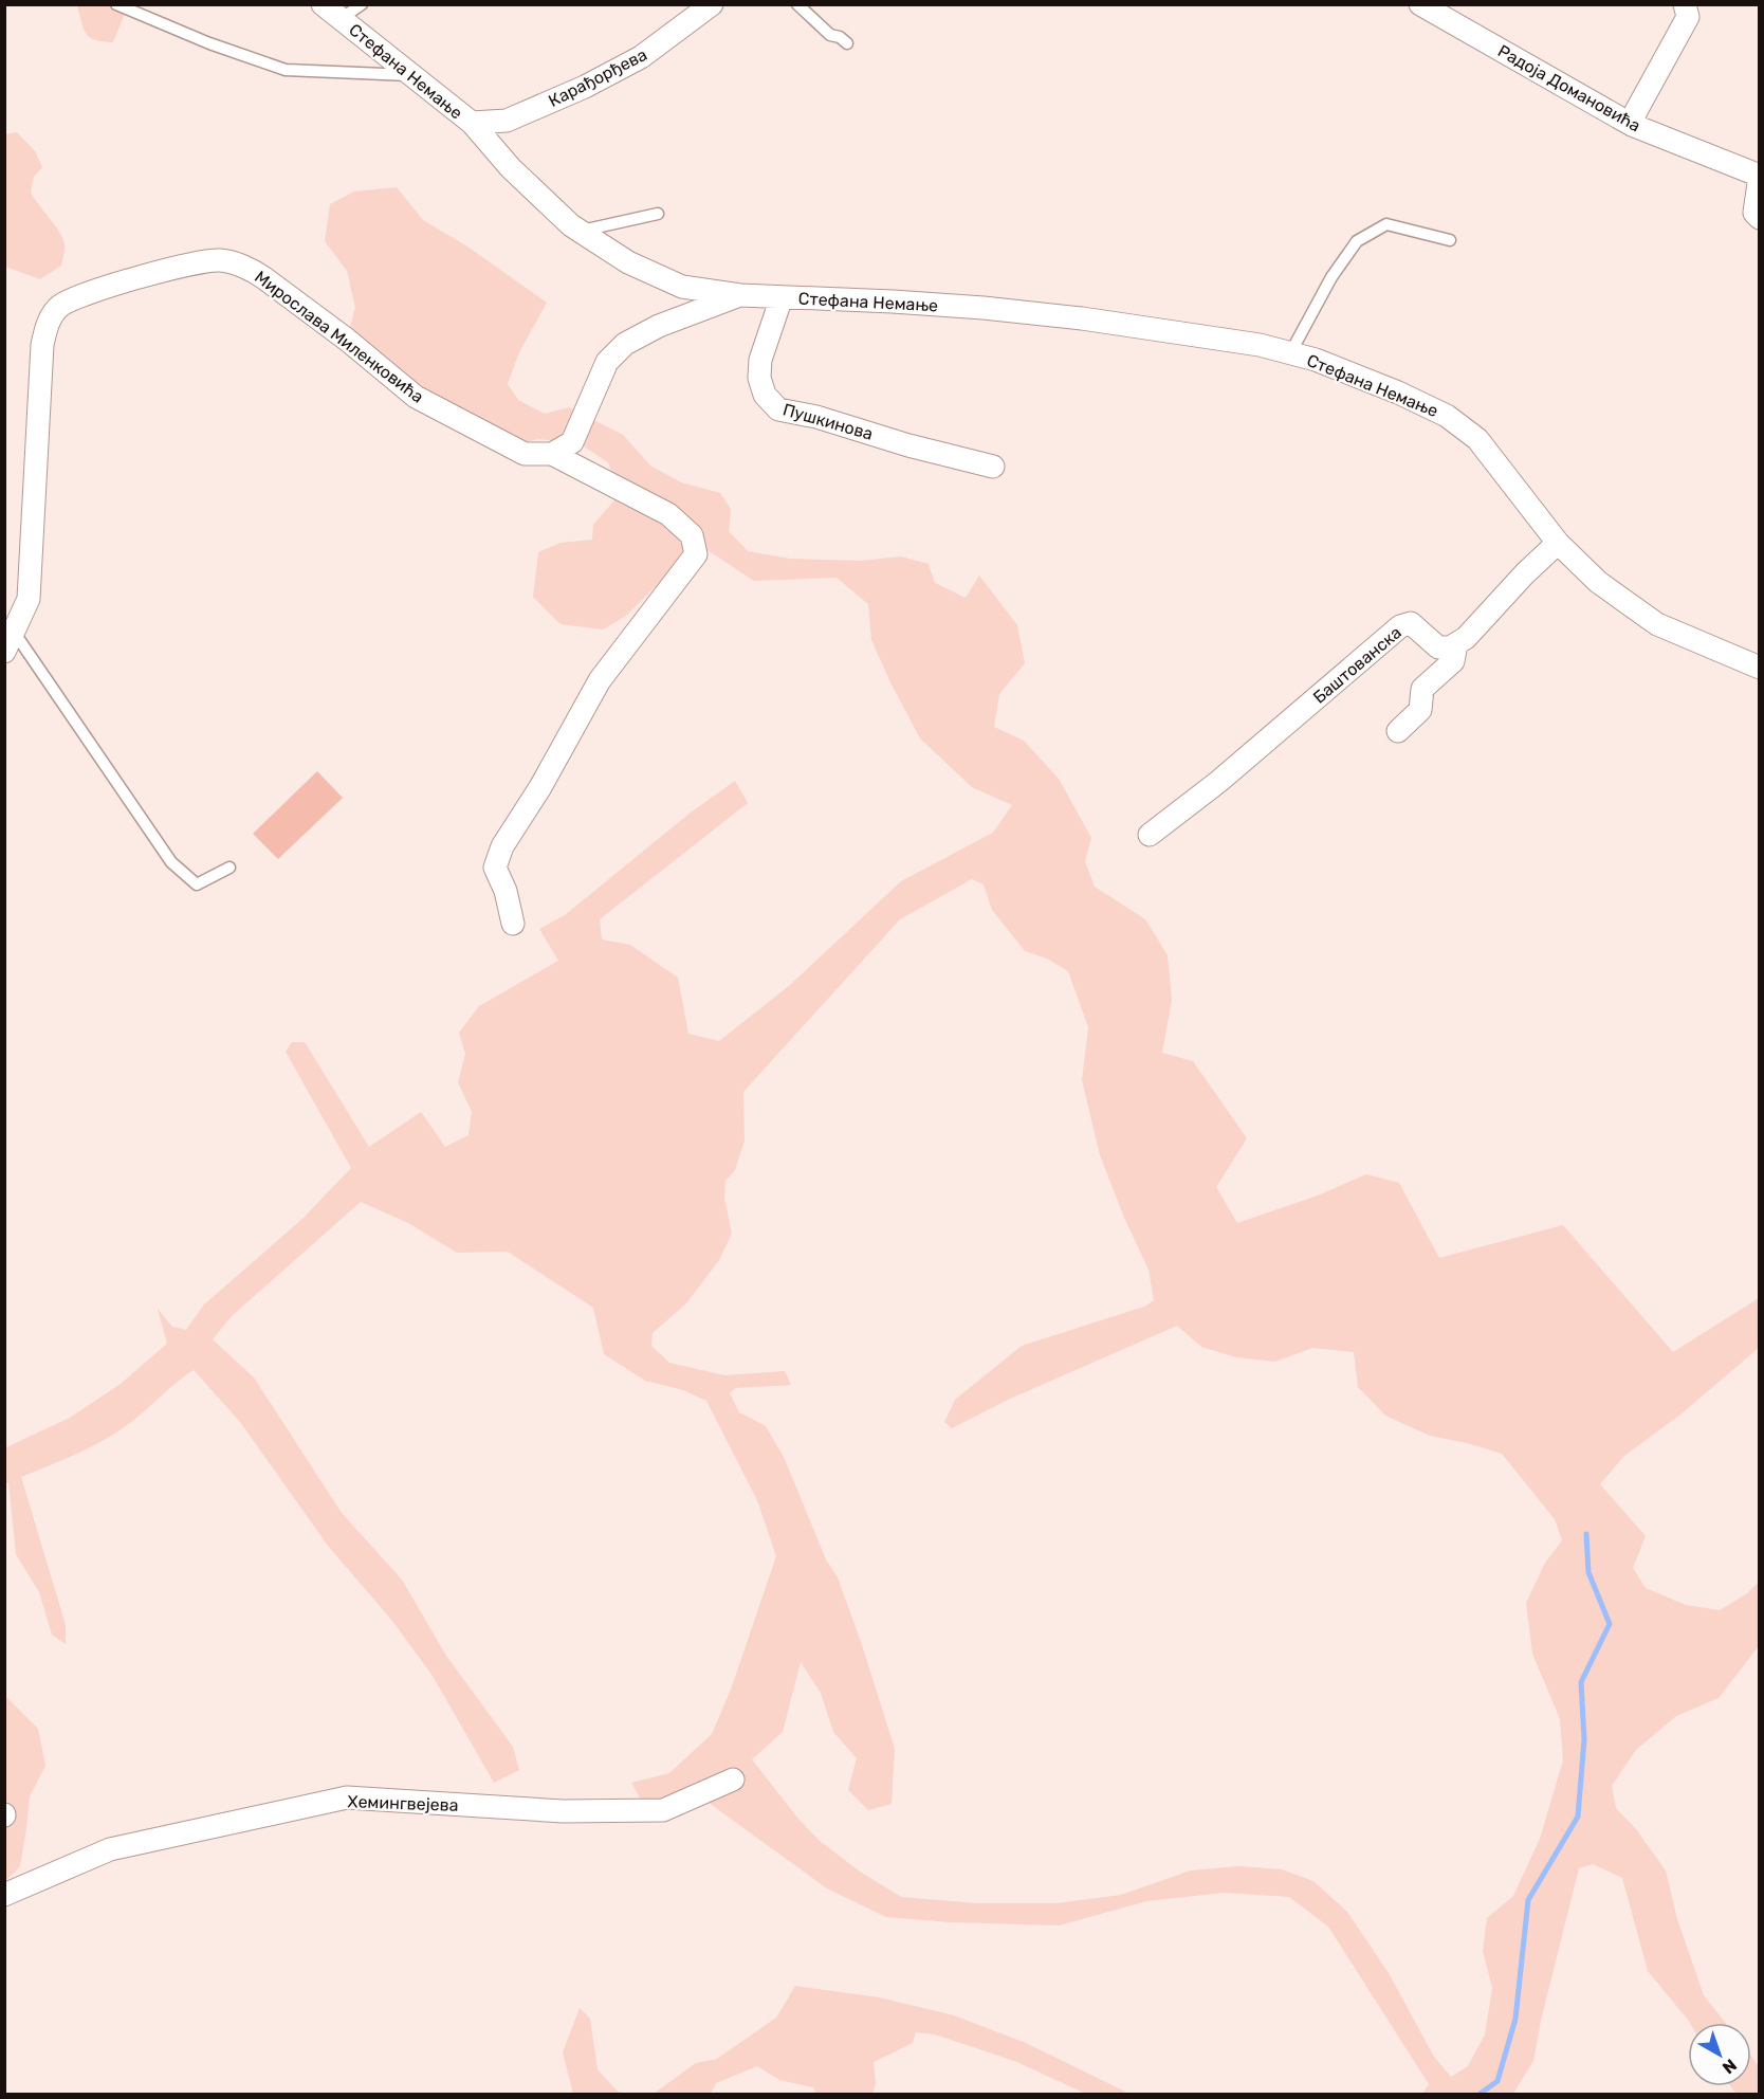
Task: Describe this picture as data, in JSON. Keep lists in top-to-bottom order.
{
  "streets": {
    "street": [
      "Стефана Немање",
      "Карађорђева",
      "Радоја Домановића",
      "Мирослава Миленковића",
      "Пушкинова",
      "Баштованска",
      "Хемингвејева"
    ]
  },
  "crossings": [
    ["Стефана Немање", "Карађорђева"],
    ["Стефана Немање", "Мирослава Миленковића"],
    ["Стефана Немање", "Пушкинова"]
  ],
  "north": "bottom right"
}
